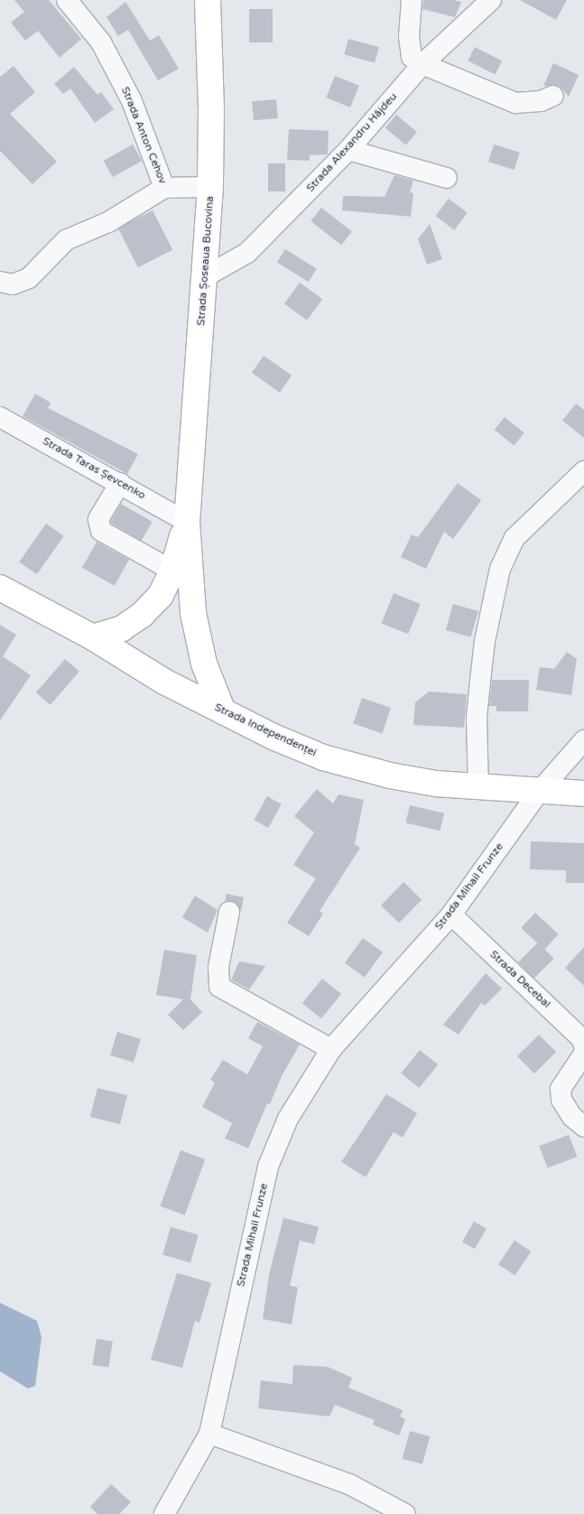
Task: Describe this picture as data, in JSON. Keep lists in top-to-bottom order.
{
  "streets": {
    "main road": ["Strada Șoseaua Bucovina", "Strada Independenței"],
    "street": [
      "Strada Anton Cehov",
      "Strada Alexandru Hâjdeu",
      "Strada Taras Șevcenko",
      "Strada Mihail Frunze",
      "Strada Decebal"
    ]
  },
  "crossings": [
    ["Strada Anton Cehov", "Strada Șoseaua Bucovina"],
    ["Strada Alexandru Hâjdeu", "Strada Șoseaua Bucovina"],
    ["Strada Șoseaua Bucovina", "Strada Taras Șevcenko"],
    ["Strada Șoseaua Bucovina", "Strada Independenței"],
    ["Strada Independenței", "Strada Mihail Frunze"],
    ["Strada Mihail Frunze", "Strada Decebal"]
  ]
}
